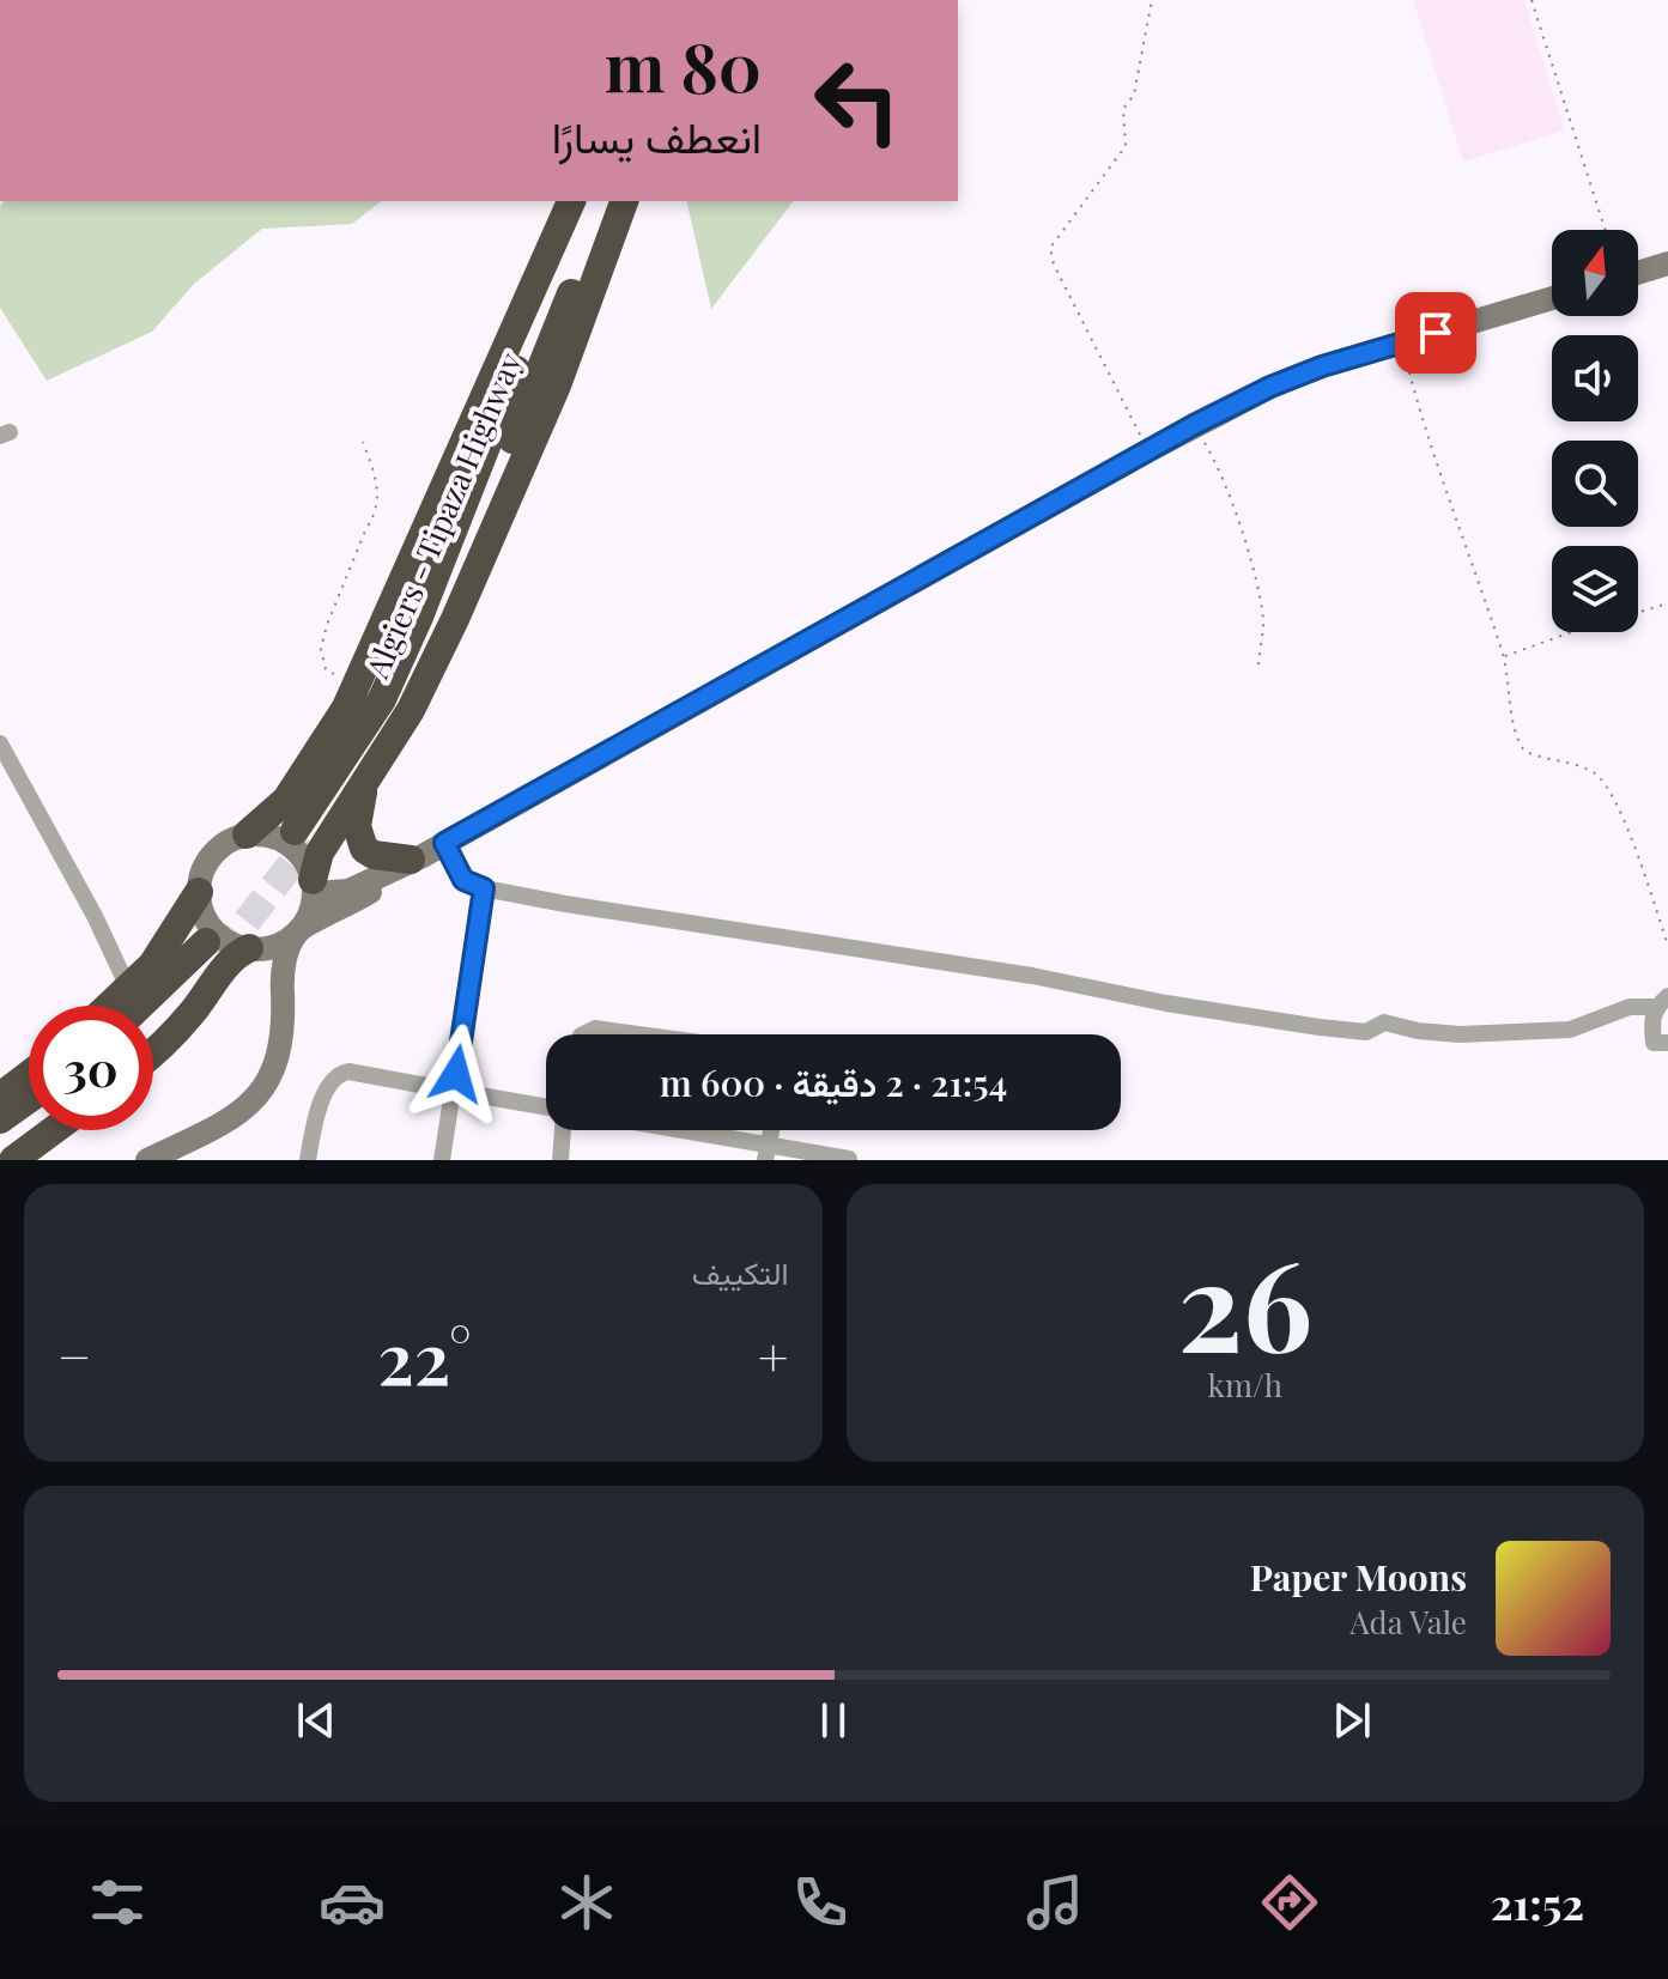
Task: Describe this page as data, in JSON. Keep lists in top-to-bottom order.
{
  "streets": {
    "highway": ["Algiers - Tipaza Highway"]
  },
  "north": "top",
  "page": {
    "turn": ["80 m", "انعطف يسارًا"],
    "limit": "30",
    "trip": "21:54 · 2 دقيقة · 600 m",
    "tile": [
      ["26", "km/h"],
      "التكييف"
    ],
    "heat": ["−", "22°", "+"],
    "song": ["Paper Moons", "Ada Vale"],
    "tabs": "21:52"
  }
}
